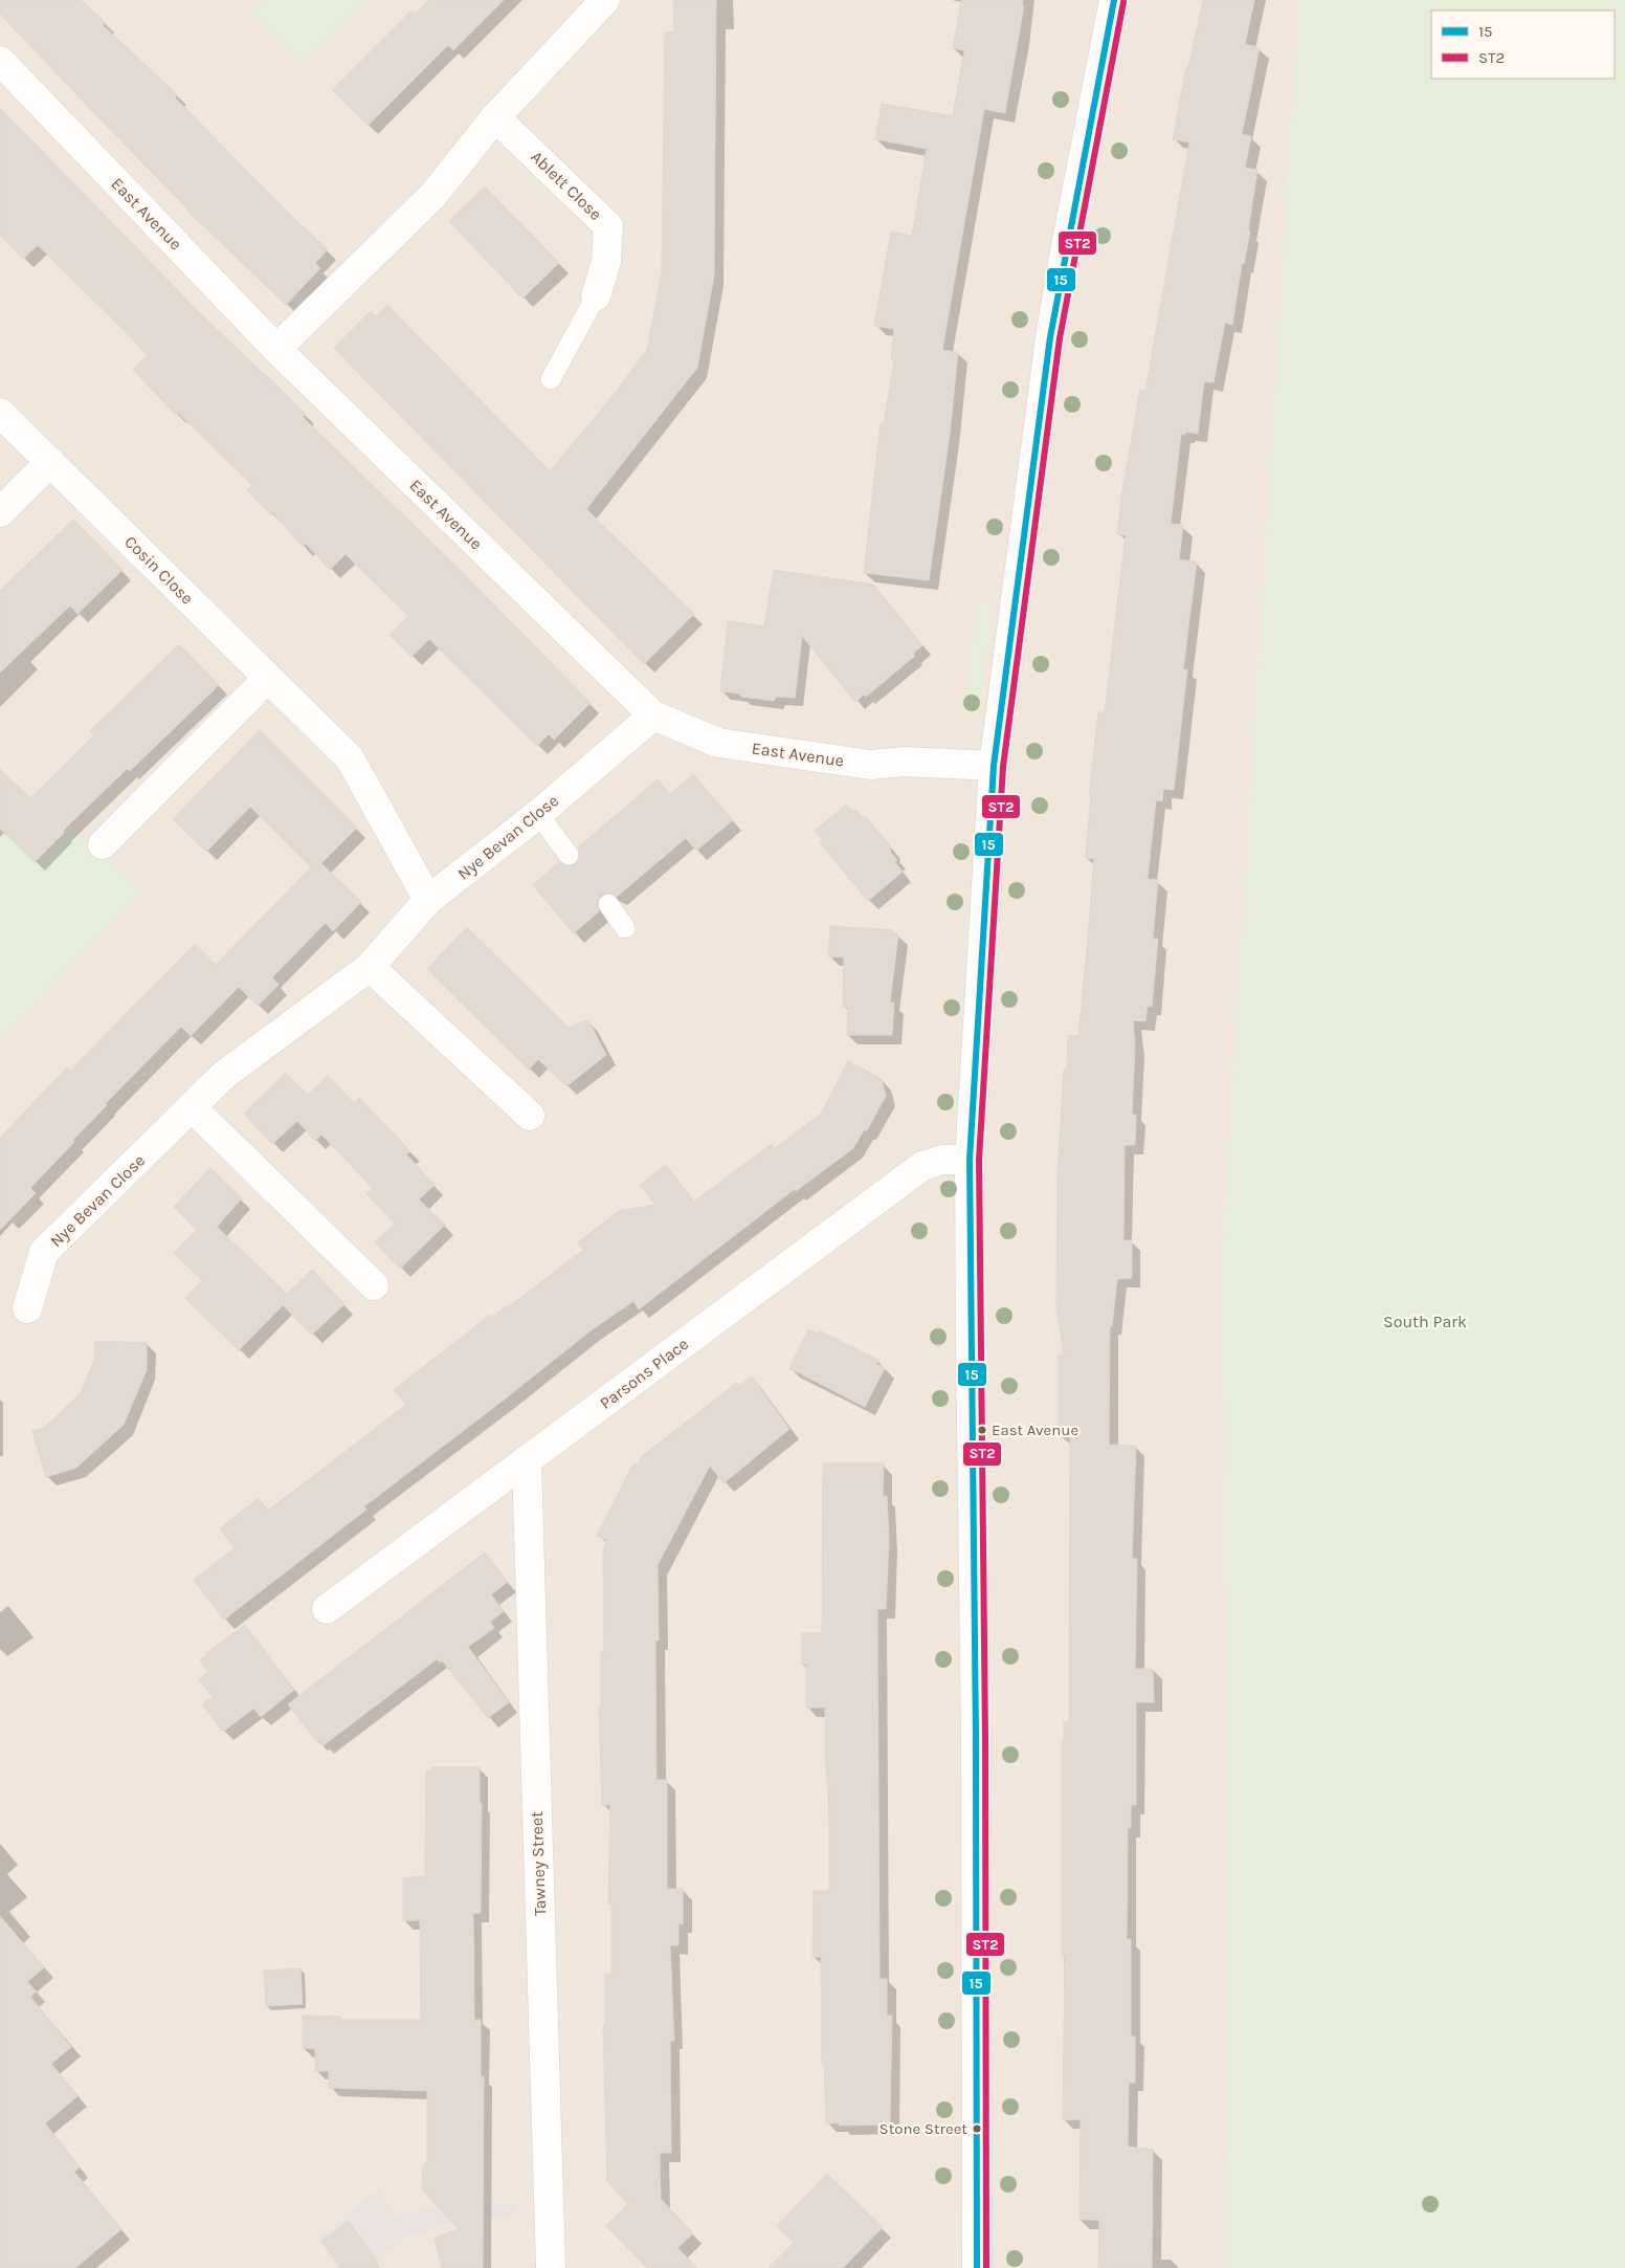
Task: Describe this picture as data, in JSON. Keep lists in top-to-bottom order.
{
  "streets": {
    "street": [
      "Ablett Close",
      "East Avenue",
      "Cosin Close",
      "Nye Bevan Close",
      "Parsons Place",
      "Tawney Street"
    ]
  },
  "crossings": [
    ["East Avenue", "Nye Bevan Close"],
    ["Cosin Close", "Nye Bevan Close"],
    ["Parsons Place", "Tawney Street"]
  ],
  "parks": ["South Park"],
  "places": ["East Avenue", "Stone Street"],
  "lines": ["transit line 15", "transit line ST2"],
  "legend": ["15", "ST2"]
}
